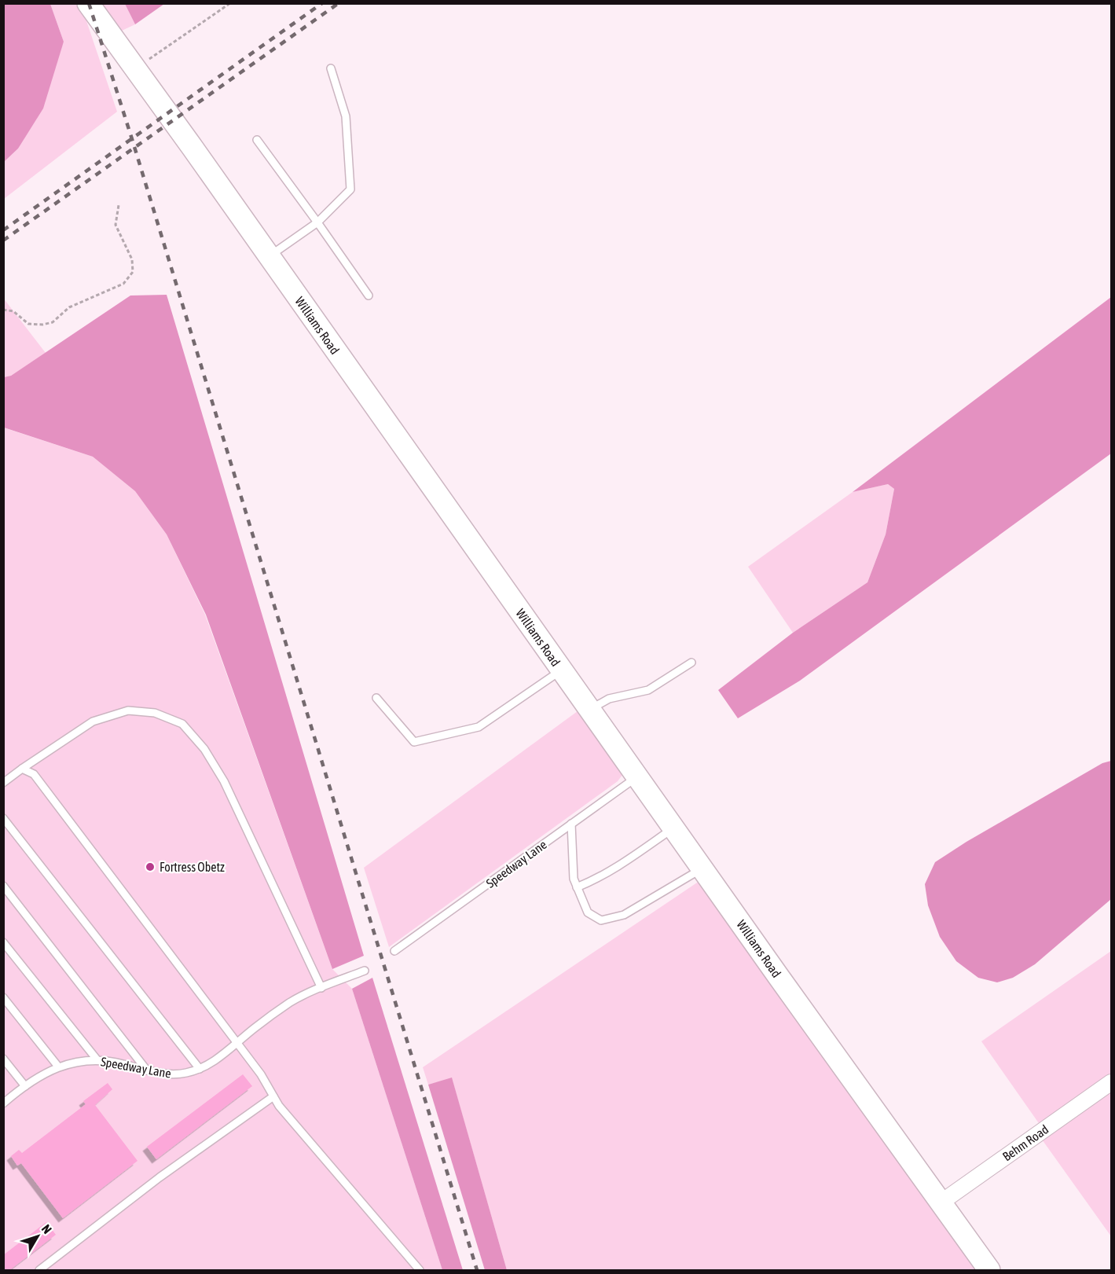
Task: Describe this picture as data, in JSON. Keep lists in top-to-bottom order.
{
  "streets": {
    "main road": ["Williams Road"],
    "street": ["Behm Road"],
    "lane": ["Speedway Lane"]
  },
  "crossings": [
    ["Williams Road", "Speedway Lane"],
    ["Williams Road", "Behm Road"]
  ],
  "places": ["Fortress Obetz"],
  "north": "top right"
}
